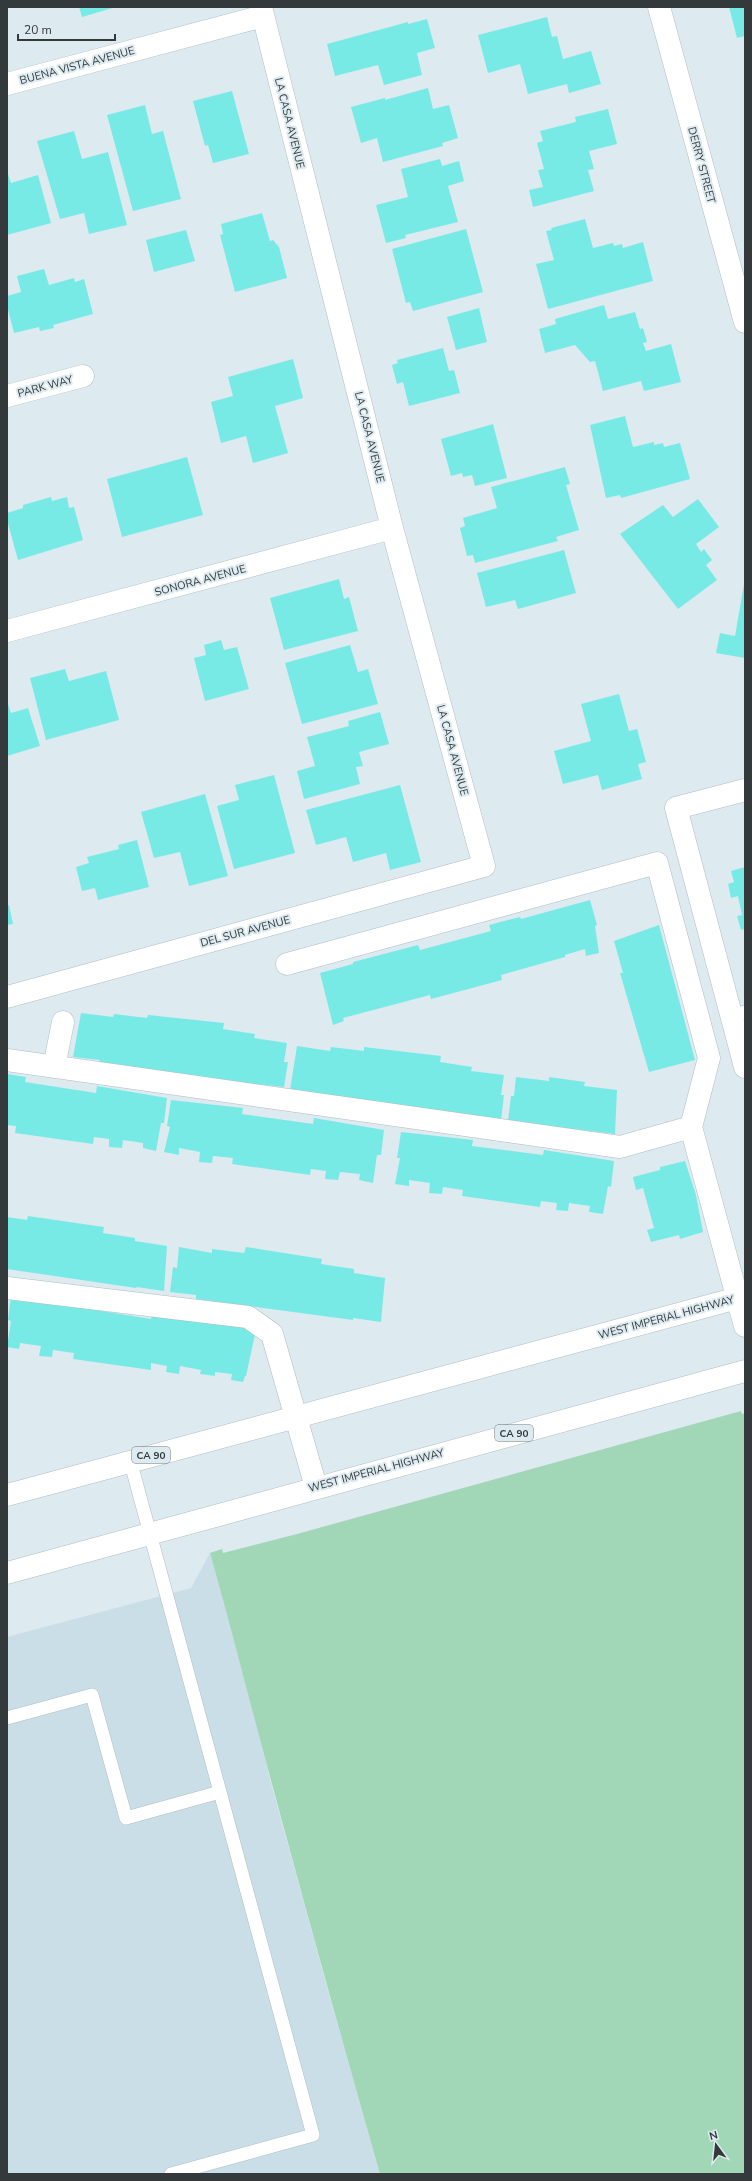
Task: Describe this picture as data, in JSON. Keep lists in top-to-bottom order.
{
  "streets": {
    "street": [
      "BUENA VISTA AVENUE",
      "LA CASA AVENUE",
      "DERRY STREET",
      "PARK WAY",
      "SONORA AVENUE",
      "DEL SUR AVENUE",
      "WEST IMPERIAL HIGHWAY",
      "CA 90"
    ]
  },
  "crossings": [
    ["BUENA VISTA AVENUE", "LA CASA AVENUE"],
    ["LA CASA AVENUE", "SONORA AVENUE"],
    ["LA CASA AVENUE", "DEL SUR AVENUE"]
  ],
  "scale_bar": "20 m",
  "north": "top"
}
